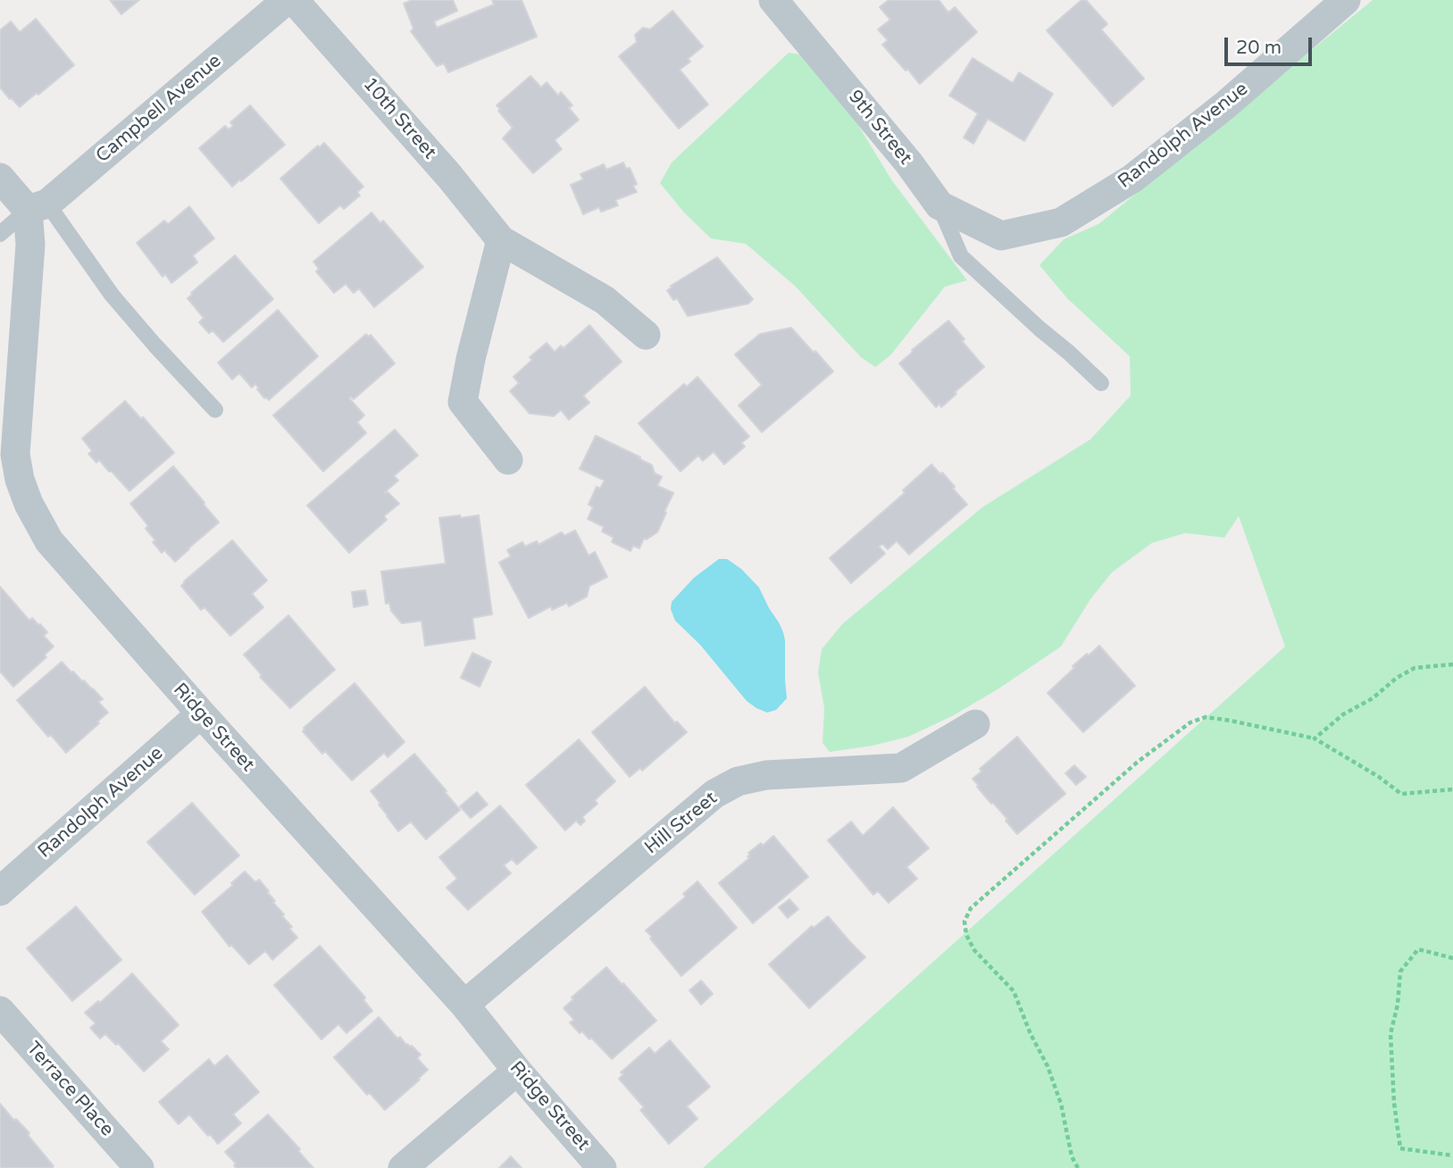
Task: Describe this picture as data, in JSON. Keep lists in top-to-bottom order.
{
  "streets": {
    "street": [
      "Campbell Avenue",
      "10th Street",
      "9th Street",
      "Randolph Avenue",
      "Ridge Street",
      "Hill Street",
      "Terrace Place"
    ]
  },
  "crossings": [
    ["Campbell Avenue", "Ridge Street"],
    ["9th Street", "Randolph Avenue"],
    ["Randolph Avenue", "Ridge Street"],
    ["Ridge Street", "Hill Street"]
  ],
  "scale_bar": "20 m"
}
